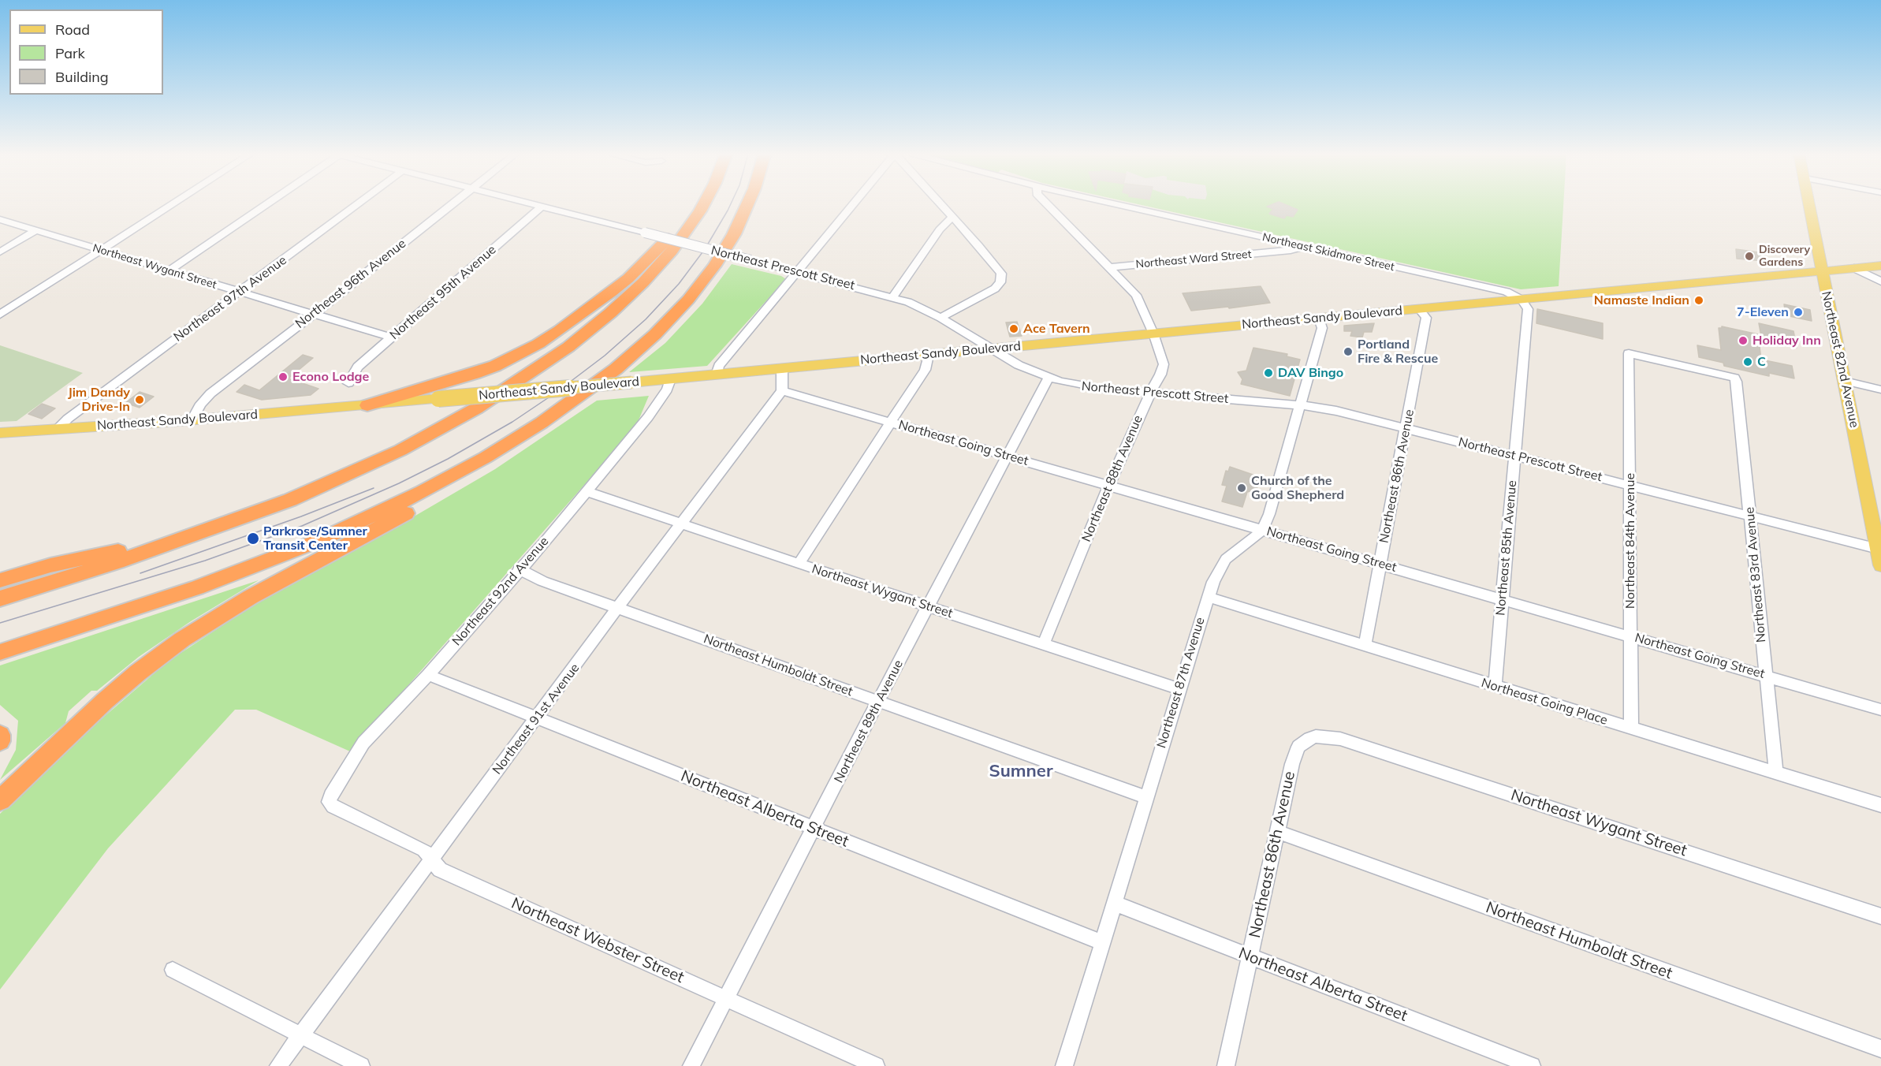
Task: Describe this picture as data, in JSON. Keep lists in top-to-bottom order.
{
  "streets": {
    "main road": ["Northeast Sandy Boulevard", "Northeast 82nd Avenue"],
    "street": [
      "Northeast Skidmore Street",
      "Northeast Ward Street",
      "Northeast Wygant Street",
      "Northeast Prescott Street",
      "Northeast 96th Avenue",
      "Northeast 95th Avenue",
      "Northeast 97th Avenue",
      "Northeast Going Street",
      "Northeast 86th Avenue",
      "Northeast 88th Avenue",
      "Northeast 84th Avenue",
      "Northeast 85th Avenue",
      "Northeast 83rd Avenue",
      "Northeast 92nd Avenue",
      "Northeast Humboldt Street",
      "Northeast 87th Avenue",
      "Northeast Going Place",
      "Northeast 91st Avenue",
      "Northeast 89th Avenue",
      "Northeast Alberta Street",
      "Northeast Webster Street"
    ]
  },
  "crossings": [
    ["Northeast Skidmore Street", "Northeast Ward Street"],
    ["Northeast Skidmore Street", "Northeast Sandy Boulevard"],
    ["Northeast Skidmore Street", "Northeast 85th Avenue"],
    ["Northeast Ward Street", "Northeast 88th Avenue"],
    ["Northeast Wygant Street", "Northeast 96th Avenue"],
    ["Northeast Wygant Street", "Northeast 95th Avenue"],
    ["Northeast Wygant Street", "Northeast 97th Avenue"],
    ["Northeast Wygant Street", "Northeast 86th Avenue"],
    ["Northeast Wygant Street", "Northeast 88th Avenue"],
    ["Northeast Wygant Street", "Northeast 92nd Avenue"],
    ["Northeast Wygant Street", "Northeast 87th Avenue"],
    ["Northeast Wygant Street", "Northeast 91st Avenue"],
    ["Northeast Wygant Street", "Northeast 89th Avenue"],
    ["Northeast Prescott Street", "Northeast 95th Avenue"],
    ["Northeast Prescott Street", "Northeast Sandy Boulevard"],
    ["Northeast Prescott Street", "Northeast 82nd Avenue"],
    ["Northeast Prescott Street", "Northeast 86th Avenue"],
    ["Northeast Prescott Street", "Northeast 88th Avenue"],
    ["Northeast Prescott Street", "Northeast 84th Avenue"],
    ["Northeast Prescott Street", "Northeast 85th Avenue"],
    ["Northeast Prescott Street", "Northeast 83rd Avenue"],
    ["Northeast Prescott Street", "Northeast 87th Avenue"],
    ["Northeast Prescott Street", "Northeast 89th Avenue"],
    ["Northeast 96th Avenue", "Northeast Sandy Boulevard"],
    ["Northeast 97th Avenue", "Northeast Sandy Boulevard"],
    ["Northeast Sandy Boulevard", "Northeast 82nd Avenue"],
    ["Northeast Sandy Boulevard", "Northeast 86th Avenue"],
    ["Northeast Sandy Boulevard", "Northeast 88th Avenue"],
    ["Northeast Sandy Boulevard", "Northeast 85th Avenue"],
    ["Northeast Sandy Boulevard", "Northeast 92nd Avenue"],
    ["Northeast Sandy Boulevard", "Northeast 87th Avenue"],
    ["Northeast Going Street", "Northeast 86th Avenue"],
    ["Northeast Going Street", "Northeast 88th Avenue"],
    ["Northeast Going Street", "Northeast 84th Avenue"],
    ["Northeast Going Street", "Northeast 85th Avenue"],
    ["Northeast Going Street", "Northeast 83rd Avenue"],
    ["Northeast Going Street", "Northeast 87th Avenue"],
    ["Northeast Going Street", "Northeast 91st Avenue"],
    ["Northeast Going Street", "Northeast 89th Avenue"],
    ["Northeast 86th Avenue", "Northeast Humboldt Street"],
    ["Northeast 86th Avenue", "Northeast Going Place"],
    ["Northeast 86th Avenue", "Northeast Alberta Street"],
    ["Northeast 84th Avenue", "Northeast 83rd Avenue"],
    ["Northeast 84th Avenue", "Northeast Going Place"],
    ["Northeast 85th Avenue", "Northeast Going Place"],
    ["Northeast 83rd Avenue", "Northeast Going Place"],
    ["Northeast 92nd Avenue", "Northeast Humboldt Street"],
    ["Northeast 92nd Avenue", "Northeast Alberta Street"],
    ["Northeast 92nd Avenue", "Northeast Webster Street"],
    ["Northeast Humboldt Street", "Northeast 87th Avenue"],
    ["Northeast Humboldt Street", "Northeast 91st Avenue"],
    ["Northeast Humboldt Street", "Northeast 89th Avenue"],
    ["Northeast 87th Avenue", "Northeast Going Place"],
    ["Northeast 87th Avenue", "Northeast Alberta Street"],
    ["Northeast 91st Avenue", "Northeast Alberta Street"],
    ["Northeast 91st Avenue", "Northeast Webster Street"],
    ["Northeast 89th Avenue", "Northeast Alberta Street"],
    ["Northeast 89th Avenue", "Northeast Webster Street"]
  ],
  "districts": ["Sumner"],
  "places": [
    "Discovery Gardens",
    "Namaste Indian",
    "7-Eleven",
    "Ace Tavern",
    "Holiday Inn",
    "Portland Fire & Rescue",
    "C",
    "DAV Bingo",
    "Econo Lodge",
    "Jim Dandy Drive-In",
    "Church of the Good Shepherd",
    "Parkrose/Sumner Transit Center"
  ],
  "legend": ["Road", "Park", "Building"]
}
